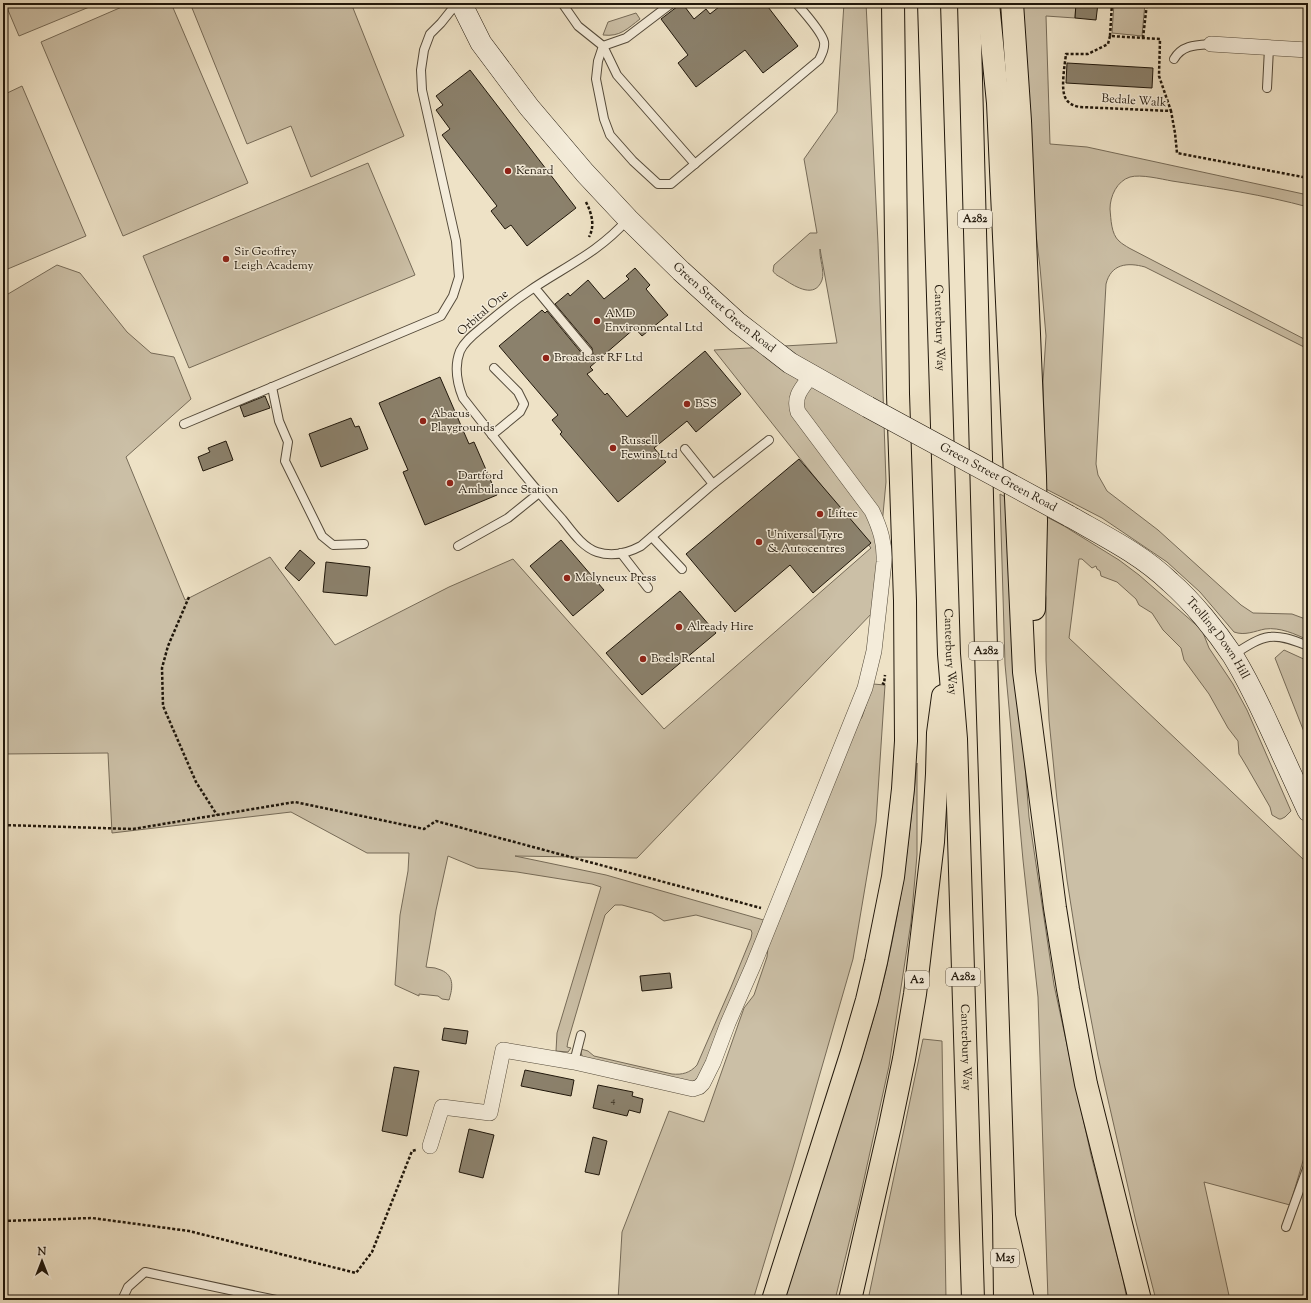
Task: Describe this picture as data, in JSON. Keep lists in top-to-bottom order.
{
  "streets": {
    "highway": [
      "A282",
      "Canterbury Way",
      "A2",
      "M25"
    ],
    "main road": ["Green Street Green Road", "Trolling Down Hill"],
    "lane": ["Orbital One"],
    "path": ["Bedale Walk"]
  },
  "crossings": [
    ["A282", "M25"],
    ["Green Street Green Road", "Orbital One"],
    ["Green Street Green Road", "Trolling Down Hill"],
    ["Canterbury Way", "A2"]
  ],
  "places": [
    "Kenard",
    "Sir Geoffrey Leigh Academy",
    "AMD Environmental Ltd",
    "Broadcast RF Ltd",
    "BSS",
    "Abacus Playgrounds",
    "Russell Fewins Ltd",
    "Dartford Ambulance Station",
    "Liftec",
    "Universal Tyre & Autocentres",
    "Molyneux Press",
    "Already Hire",
    "Boels Rental"
  ],
  "house_numbers": ["4"],
  "north": "top"
}
